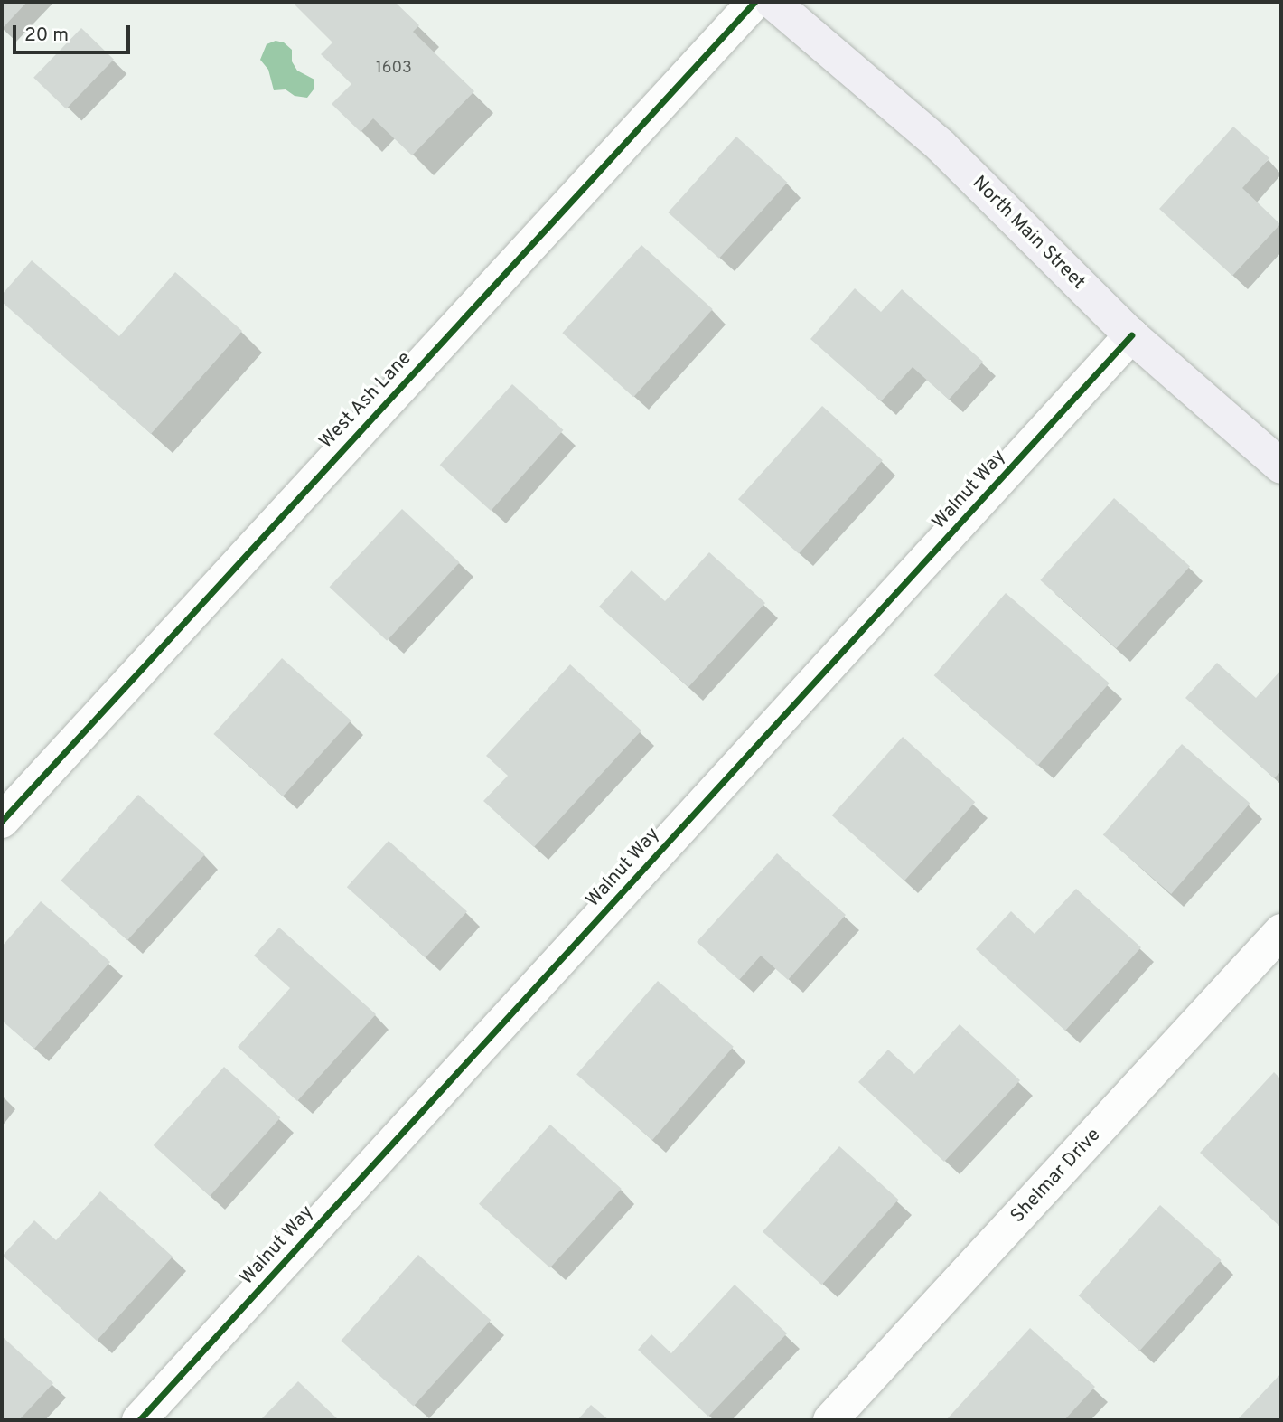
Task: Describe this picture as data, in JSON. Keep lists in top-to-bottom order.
{
  "streets": {
    "main road": ["North Main Street"],
    "street": ["West Ash Lane", "Walnut Way", "Shelmar Drive"]
  },
  "crossings": [
    ["North Main Street", "Walnut Way"]
  ],
  "house_numbers": ["1603"],
  "scale_bar": "20 m"
}
